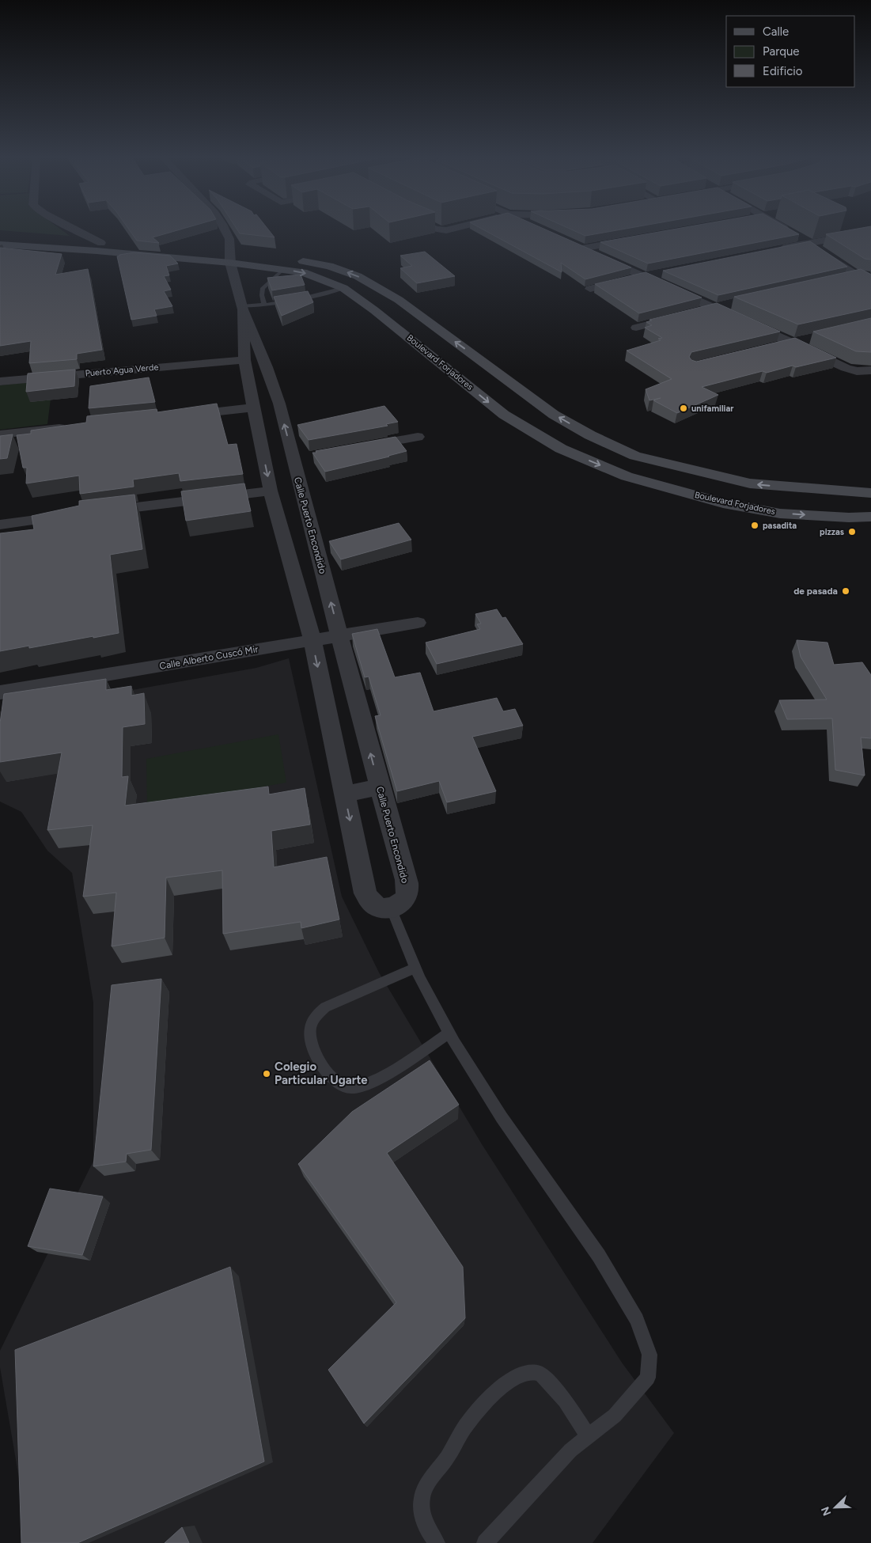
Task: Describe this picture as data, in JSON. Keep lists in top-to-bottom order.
{
  "streets": {
    "main road": ["Boulevard Forjadores"],
    "street": ["Puerto Agua Verde", "Calle Puerto Encondido", "Calle Alberto Cuscó Mir"]
  },
  "crossings": [
    ["Boulevard Forjadores", "Calle Puerto Encondido"],
    ["Puerto Agua Verde", "Calle Puerto Encondido"],
    ["Calle Puerto Encondido", "Calle Alberto Cuscó Mir"]
  ],
  "places": [
    "unifamiliar",
    "pasadita",
    "pizzas",
    "de pasada",
    "Colegio Particular Ugarte"
  ],
  "legend": ["Calle", "Parque", "Edificio"],
  "north": "bottom left"
}
